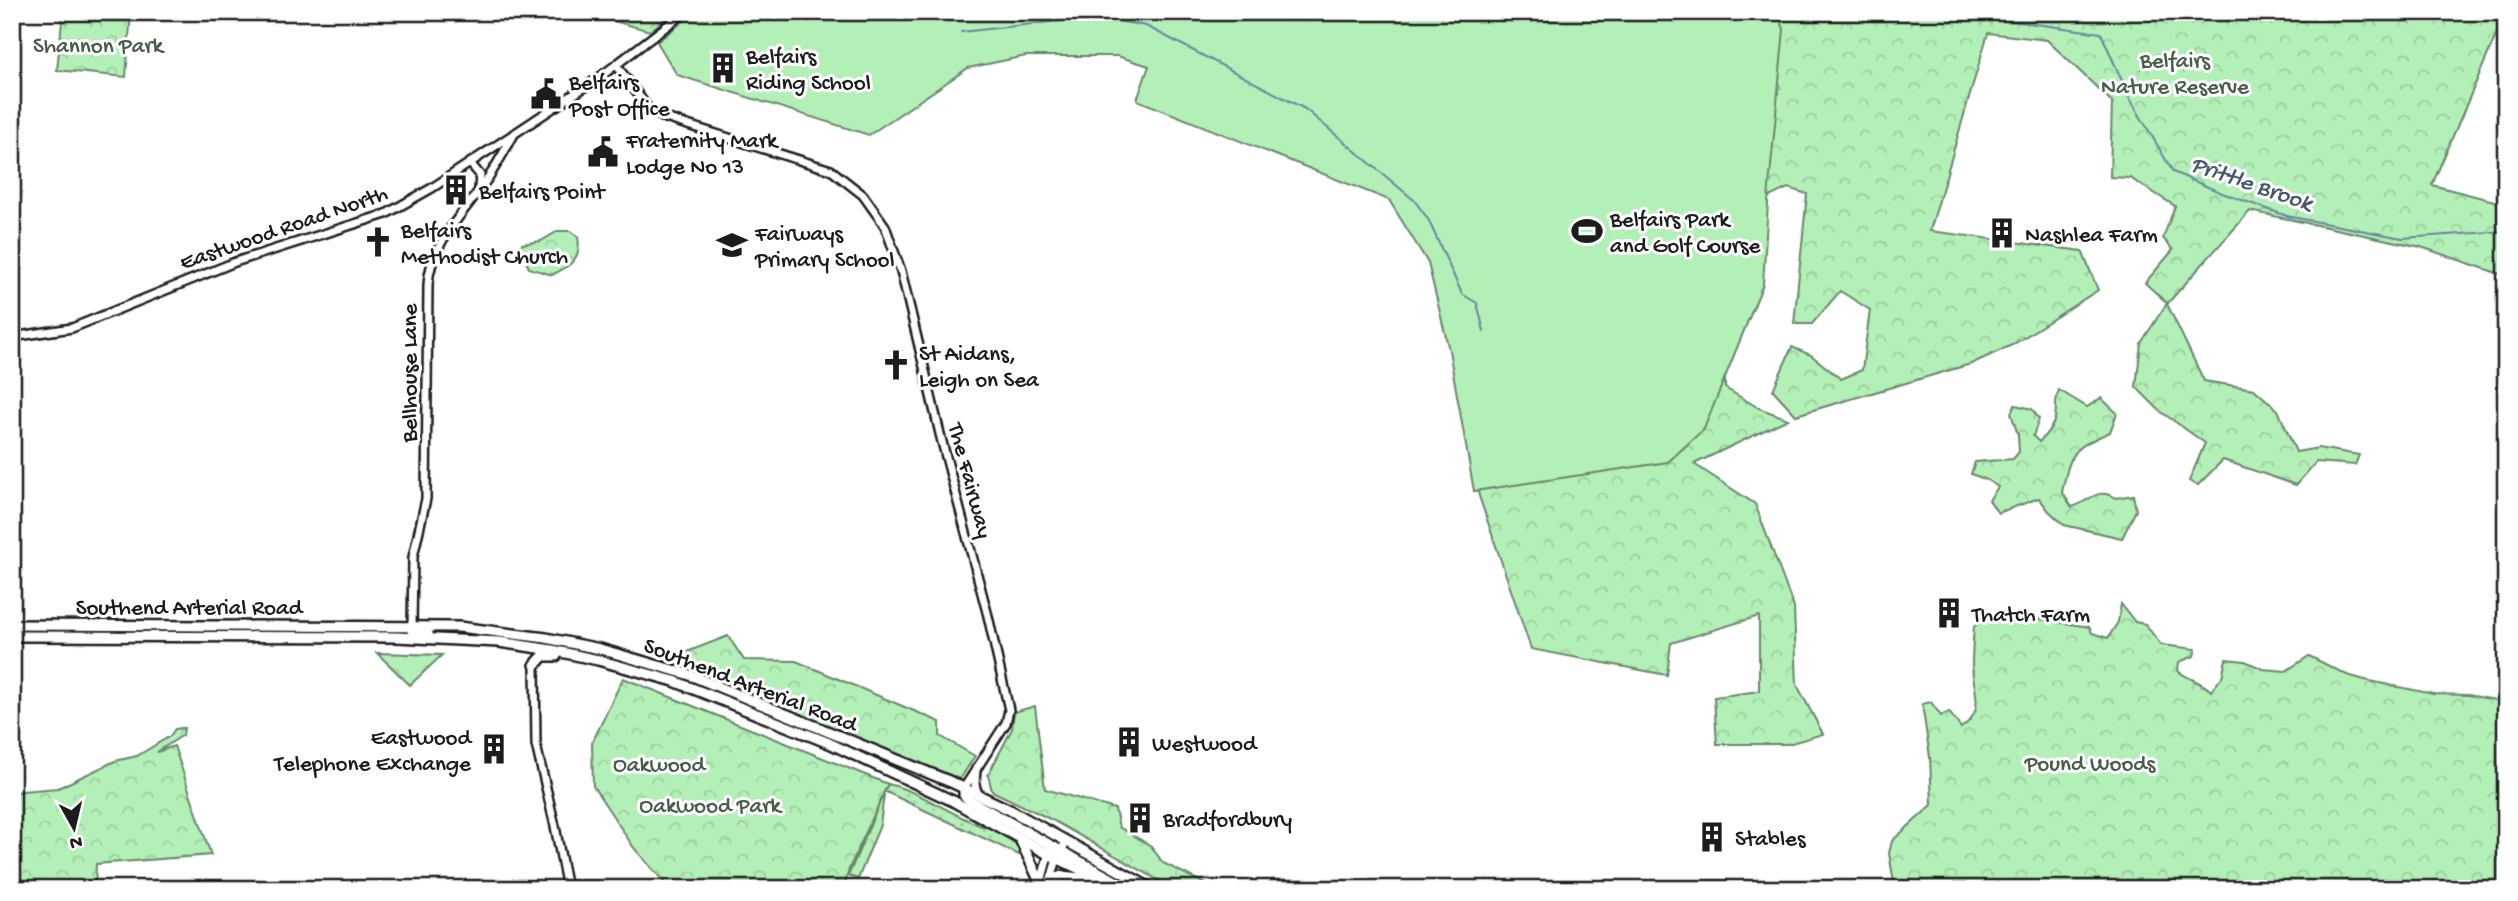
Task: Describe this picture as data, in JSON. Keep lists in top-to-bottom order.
{
  "streets": {
    "highway": ["Southend Arterial Road"],
    "street": ["Eastwood Road North", "Bellhouse Lane", "The Fairway"]
  },
  "crossings": [
    ["Eastwood Road North", "Bellhouse Lane"],
    ["Eastwood Road North", "The Fairway"],
    ["Bellhouse Lane", "Southend Arterial Road"],
    ["The Fairway", "Southend Arterial Road"]
  ],
  "water": ["Prittle Brook"],
  "parks": [
    "Shannon Park",
    "Belfairs Nature Reserve",
    "Pound Woods",
    "Oakwood",
    "Oakwood Park"
  ],
  "places": {
    "building": [
      "Belfairs Riding School",
      "Belfairs Point",
      "Nashlea Farm",
      "Thatch Farm",
      "Westwood",
      "Eastwood Telephone Exchange",
      "Bradfordbury",
      "Stables"
    ],
    "public building": ["Belfairs Post Office", "Fraternity Mark Lodge No 13"],
    "sports": ["Belfairs Park and Golf Course"],
    "church": ["Belfairs Methodist Church", "St Aidans, Leigh on Sea"],
    "school or university": ["Fairways Primary School"]
  },
  "north": "bottom"
}
